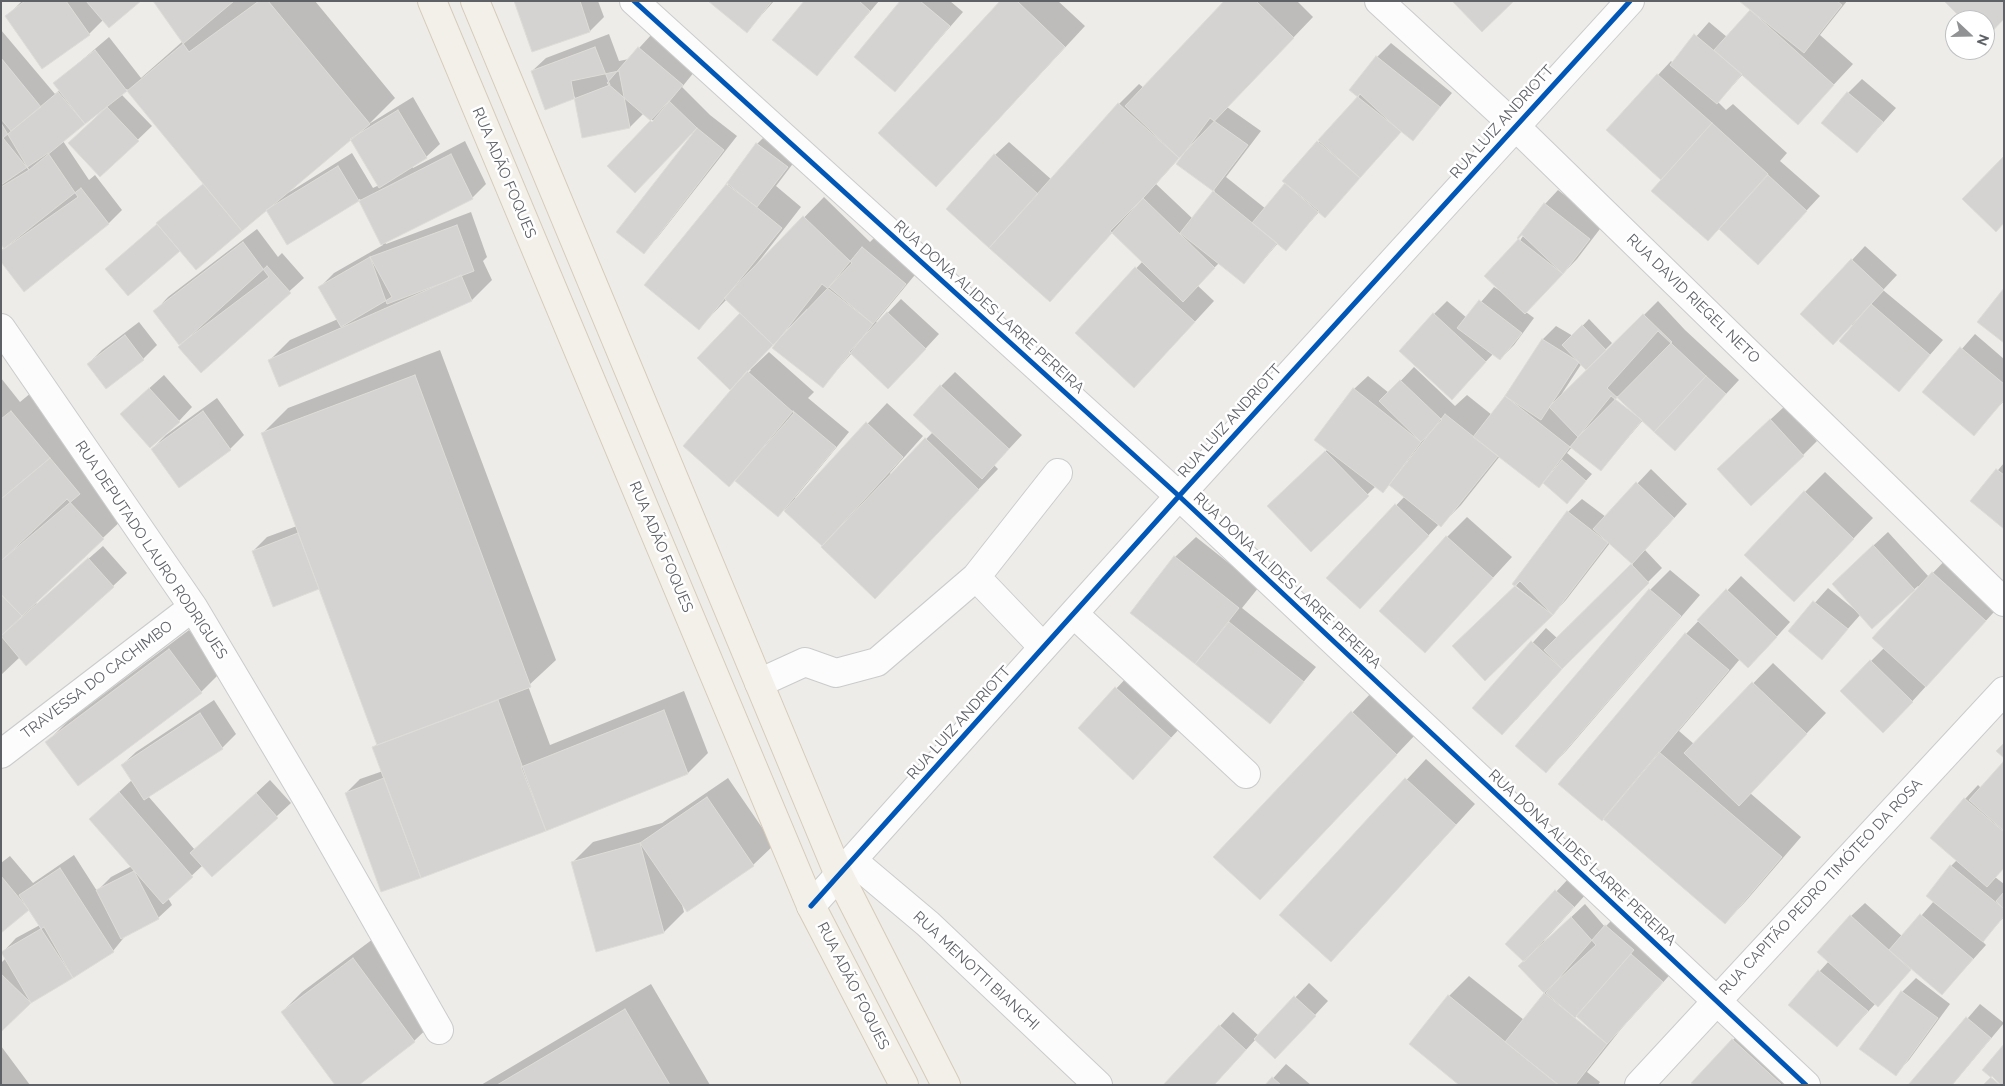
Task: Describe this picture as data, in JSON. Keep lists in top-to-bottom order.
{
  "streets": {
    "main road": ["RUA ADÃO FOQUES"],
    "street": [
      "RUA LUIZ ANDRIOTT",
      "RUA DAVID RIEGEL NETO",
      "RUA DONA ALIDES LARRE PEREIRA",
      "RUA DEPUTADO LAURO RODRIGUES",
      "TRAVESSA DO CACHIMBO",
      "RUA CAPITÃO PEDRO TIMÓTEO DA ROSA",
      "RUA MENOTTI BIANCHI"
    ]
  },
  "crossings": [
    ["RUA LUIZ ANDRIOTT", "RUA ADÃO FOQUES"],
    ["RUA LUIZ ANDRIOTT", "RUA DAVID RIEGEL NETO"],
    ["RUA LUIZ ANDRIOTT", "RUA DONA ALIDES LARRE PEREIRA"],
    ["RUA LUIZ ANDRIOTT", "RUA MENOTTI BIANCHI"],
    ["RUA DONA ALIDES LARRE PEREIRA", "RUA CAPITÃO PEDRO TIMÓTEO DA ROSA"],
    ["RUA DEPUTADO LAURO RODRIGUES", "TRAVESSA DO CACHIMBO"]
  ],
  "north": "right"
}
